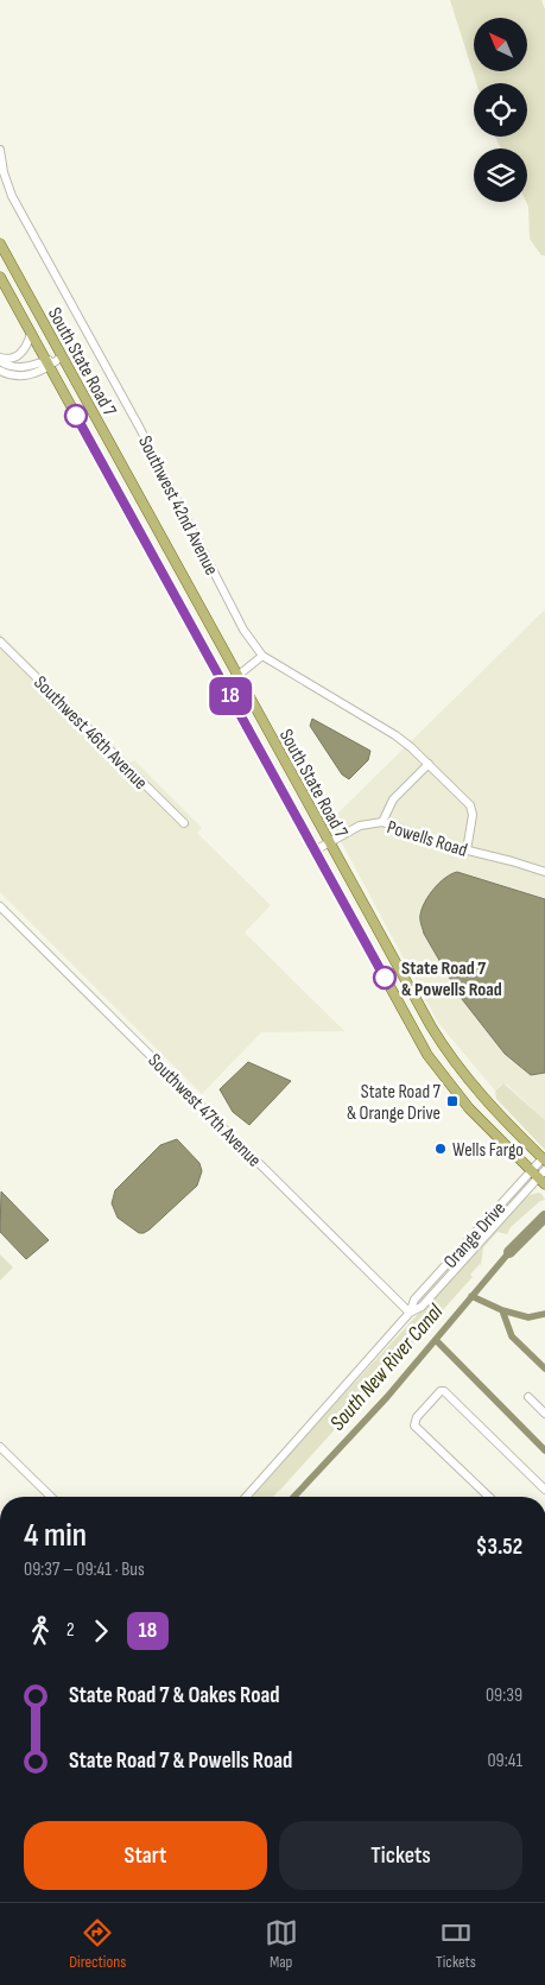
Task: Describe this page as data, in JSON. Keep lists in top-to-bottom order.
{
  "streets": {
    "main road": ["South State Road 7"],
    "street": [
      "Southwest 42nd Avenue",
      "Southwest 46th Avenue",
      "Powells Road",
      "Southwest 47th Avenue",
      "Orange Drive"
    ]
  },
  "crossings": [
    ["South State Road 7", "Powells Road"],
    ["South State Road 7", "Orange Drive"],
    ["Southwest 47th Avenue", "Orange Drive"]
  ],
  "water": ["South New River Canal"],
  "places": {
    "other": ["State Road 7 & Powells Road", "Wells Fargo"],
    "transit": ["State Road 7 & Orange Drive"]
  },
  "lines": ["bus line 18"],
  "north": "top left",
  "page": {
    "on_map": "18",
    "heading": ["4 min", "09:37 – 09:41 · Bus", "$3.52"],
    "legs": ["2", "18"],
    "list": [
      {
        "name": "State Road 7 & Oakes Road",
        "value": "09:39"
      },
      {
        "name": "State Road 7 & Powells Road",
        "value": "09:41"
      }
    ],
    "buttons": ["Start", "Tickets"],
    "tabs": ["Directions", "Map", "Tickets"]
  }
}
